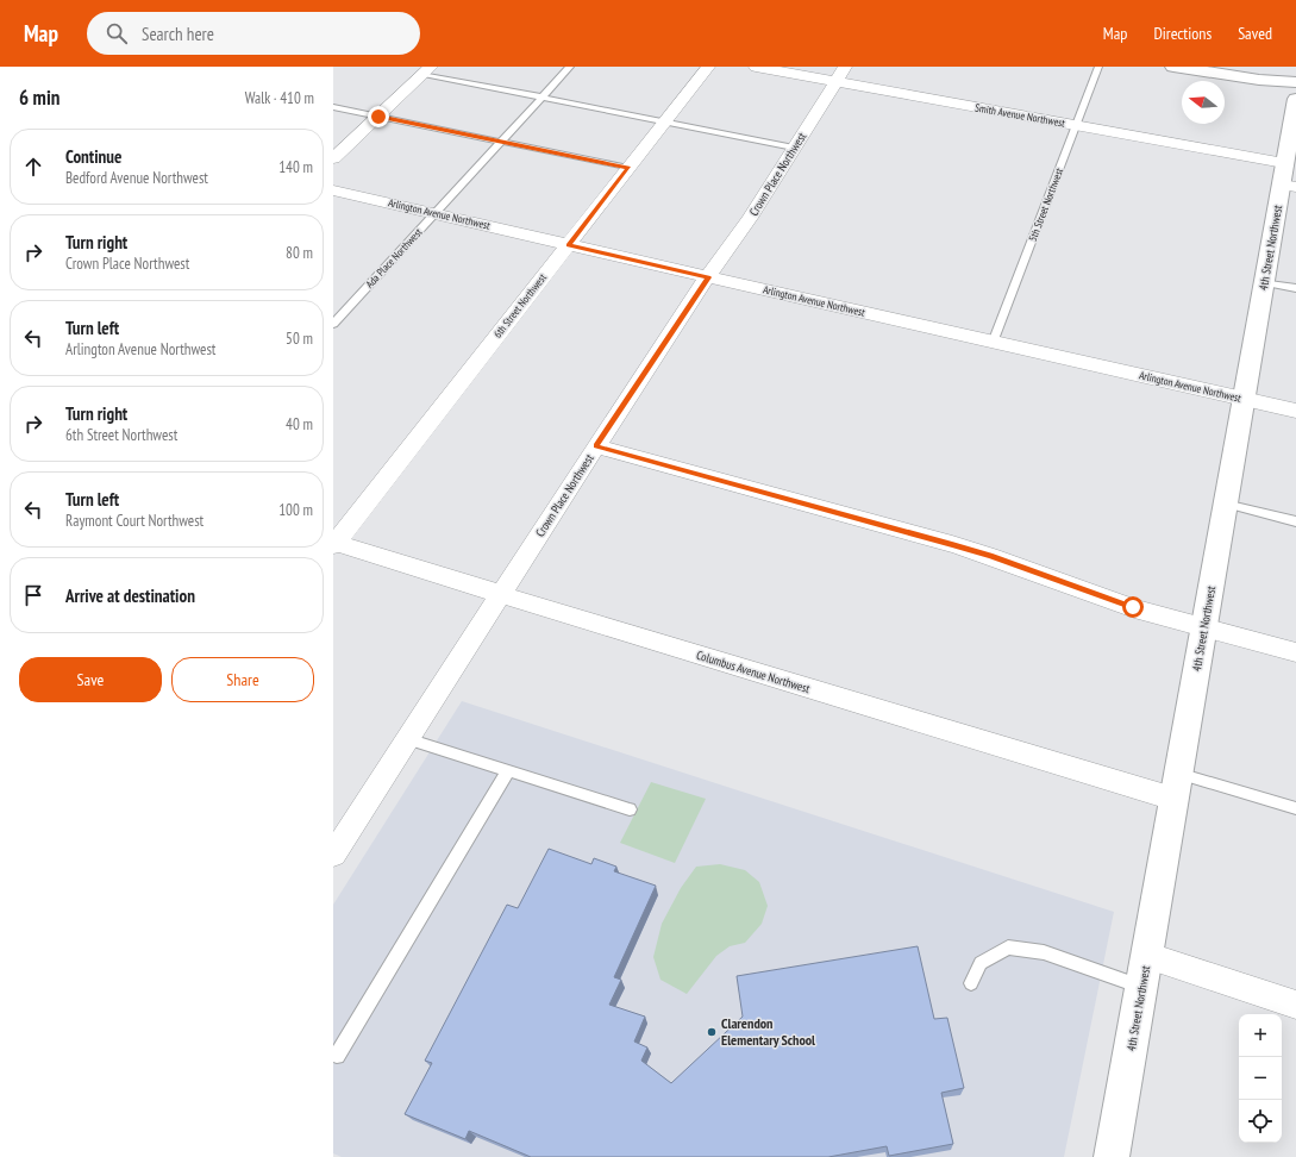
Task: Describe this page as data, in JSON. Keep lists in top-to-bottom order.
{
  "streets": {
    "street": [
      "Smith Avenue Northwest",
      "Crown Place Northwest",
      "Arlington Avenue Northwest",
      "4th Street Northwest",
      "6th Street Northwest",
      "Columbus Avenue Northwest"
    ],
    "lane": ["5th Street Northwest", "Ada Place Northwest"]
  },
  "crossings": [
    ["Smith Avenue Northwest", "Crown Place Northwest"],
    ["Smith Avenue Northwest", "5th Street Northwest"],
    ["Smith Avenue Northwest", "4th Street Northwest"],
    ["Crown Place Northwest", "Arlington Avenue Northwest"],
    ["Crown Place Northwest", "Columbus Avenue Northwest"],
    ["5th Street Northwest", "Arlington Avenue Northwest"],
    ["Arlington Avenue Northwest", "4th Street Northwest"],
    ["Arlington Avenue Northwest", "Ada Place Northwest"],
    ["Arlington Avenue Northwest", "6th Street Northwest"],
    ["4th Street Northwest", "Columbus Avenue Northwest"],
    ["6th Street Northwest", "Columbus Avenue Northwest"]
  ],
  "places": ["Clarendon Elementary School"],
  "north": "left",
  "page": {
    "header": "Map",
    "search": "Search here",
    "nav": ["Map", "Directions", "Saved"],
    "heading": ["6 min", "Walk · 410 m"],
    "list": [
      ["Continue", "Bedford Avenue Northwest", "140 m"],
      ["Turn right", "Crown Place Northwest", "80 m"],
      ["Turn left", "Arlington Avenue Northwest", "50 m"],
      ["Turn right", "6th Street Northwest", "40 m"],
      ["Turn left", "Raymont Court Northwest", "100 m"],
      "Arrive at destination"
    ],
    "buttons": ["Save", "Share"],
    "map_buttons": ["+", "−"]
  }
}
